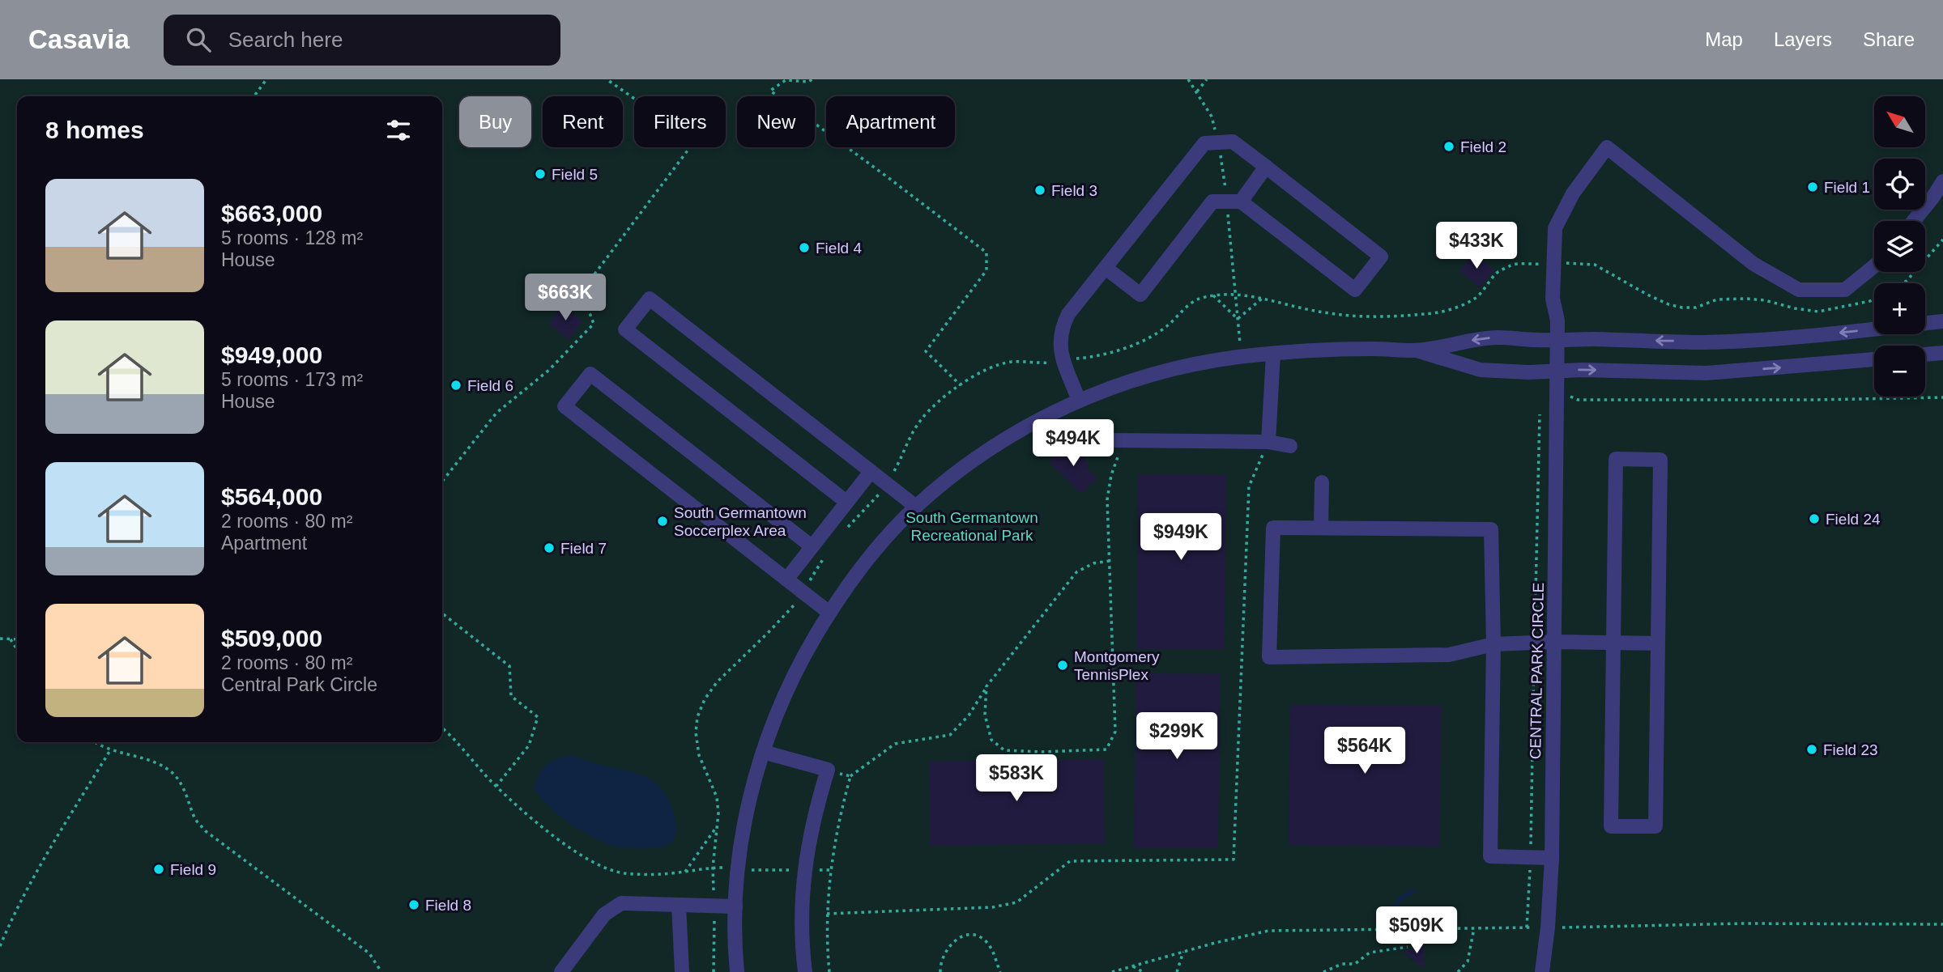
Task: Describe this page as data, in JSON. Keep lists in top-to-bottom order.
{
  "streets": {
    "street": ["CENTRAL PARK CIRCLE"]
  },
  "parks": ["South Germantown Recreational Park"],
  "places": [
    "Field 2",
    "Field 5",
    "Field 1",
    "Field 3",
    "Field 4",
    "Field 6",
    "Field 24",
    "South Germantown Soccerplex Area",
    "Field 7",
    "Montgomery TennisPlex",
    "Field 23",
    "Field 9",
    "Field 8"
  ],
  "north": "top left",
  "page": {
    "header": "Casavia",
    "search": "Search here",
    "nav": ["Map", "Layers", "Share"],
    "map_buttons": ["+", "−"],
    "chip": [
      "Buy",
      "Rent",
      "Filters",
      "New",
      "Apartment"
    ],
    "heading": "8 homes",
    "list": [
      {
        "name": "$663,000",
        "note": "5 rooms · 128 m² · House"
      },
      {
        "name": "$949,000",
        "note": "5 rooms · 173 m² · House"
      },
      {
        "name": "$564,000",
        "note": "2 rooms · 80 m² · Apartment"
      },
      {
        "name": "$509,000",
        "note": "2 rooms · 80 m² · Central Park Circle"
      }
    ],
    "price": [
      "$433K",
      "$663K",
      "$494K",
      "$949K",
      "$299K",
      "$564K",
      "$583K",
      "$509K"
    ]
  }
}
